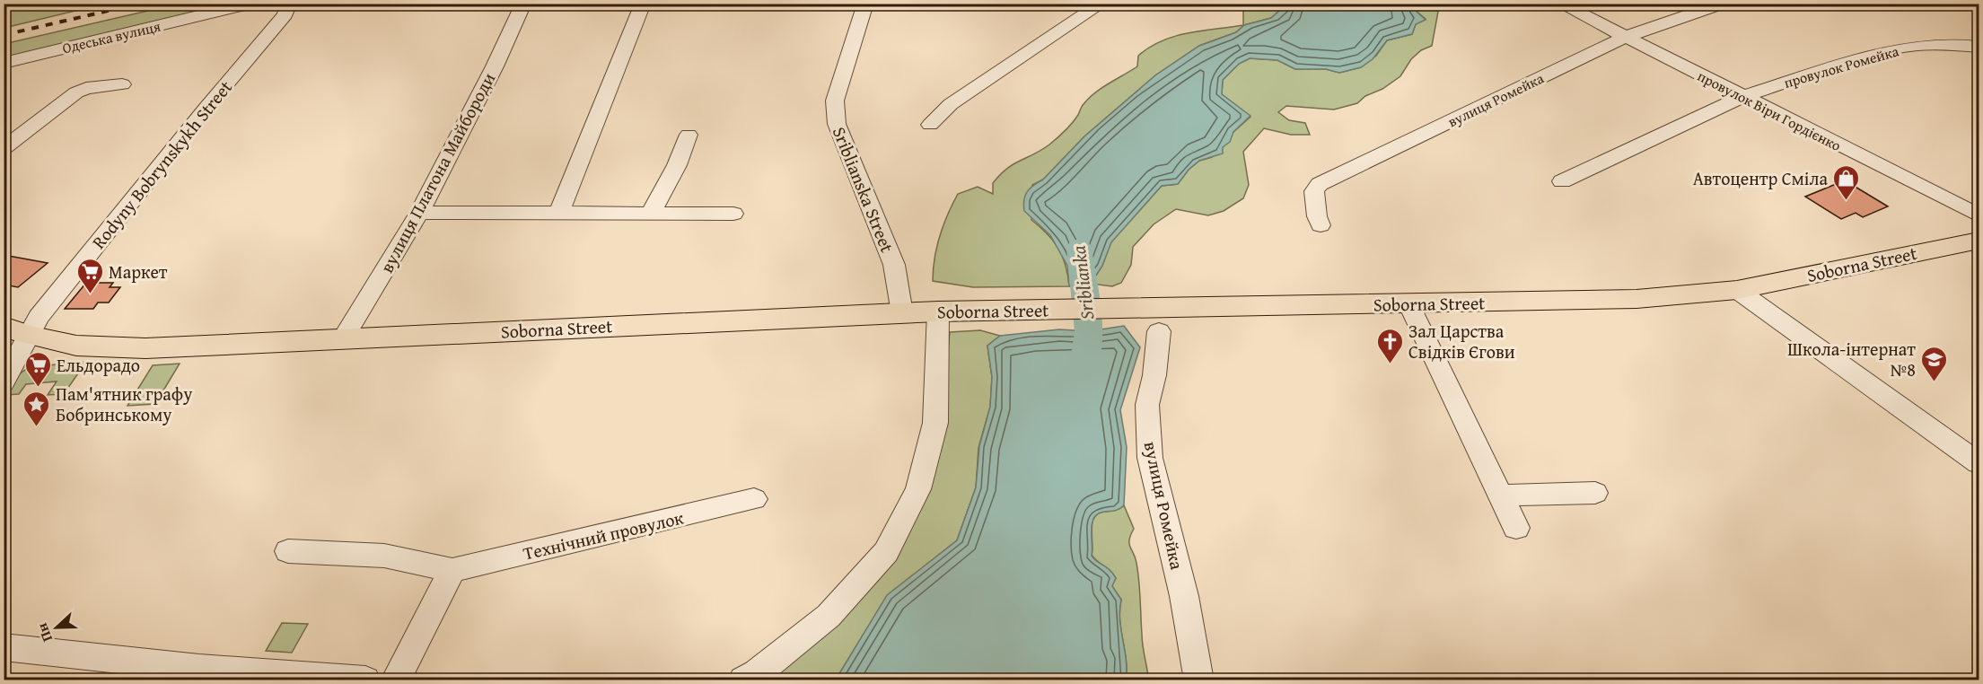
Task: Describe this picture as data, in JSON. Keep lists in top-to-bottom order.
{
  "streets": {
    "main road": ["Soborna Street"],
    "street": [
      "Одеська вулиця",
      "провулок Ромейка",
      "вулиця Ромейка",
      "провулок Віри Гордієнко",
      "Rodyny Bobrynskykh Street",
      "вулиця Платона Майбороди",
      "Sriblianska Street",
      "Технічний провулок"
    ]
  },
  "crossings": [
    ["провулок Ромейка", "провулок Віри Гордієнко"],
    ["вулиця Ромейка", "провулок Віри Гордієнко"],
    ["Rodyny Bobrynskykh Street", "Soborna Street"],
    ["вулиця Платона Майбороди", "Soborna Street"],
    ["Sriblianska Street", "Soborna Street"]
  ],
  "water": ["Sriblianka"],
  "places": {
    "shop": ["Автоцентр Сміла"],
    "supermarket": ["Маркет", "Ельдорадо"],
    "church": ["Зал Царства Свідків Єгови"],
    "school or university": ["Школа-інтернат №8"],
    "place": ["Пам'ятник графу Бобринському"]
  },
  "north": "left"
}
